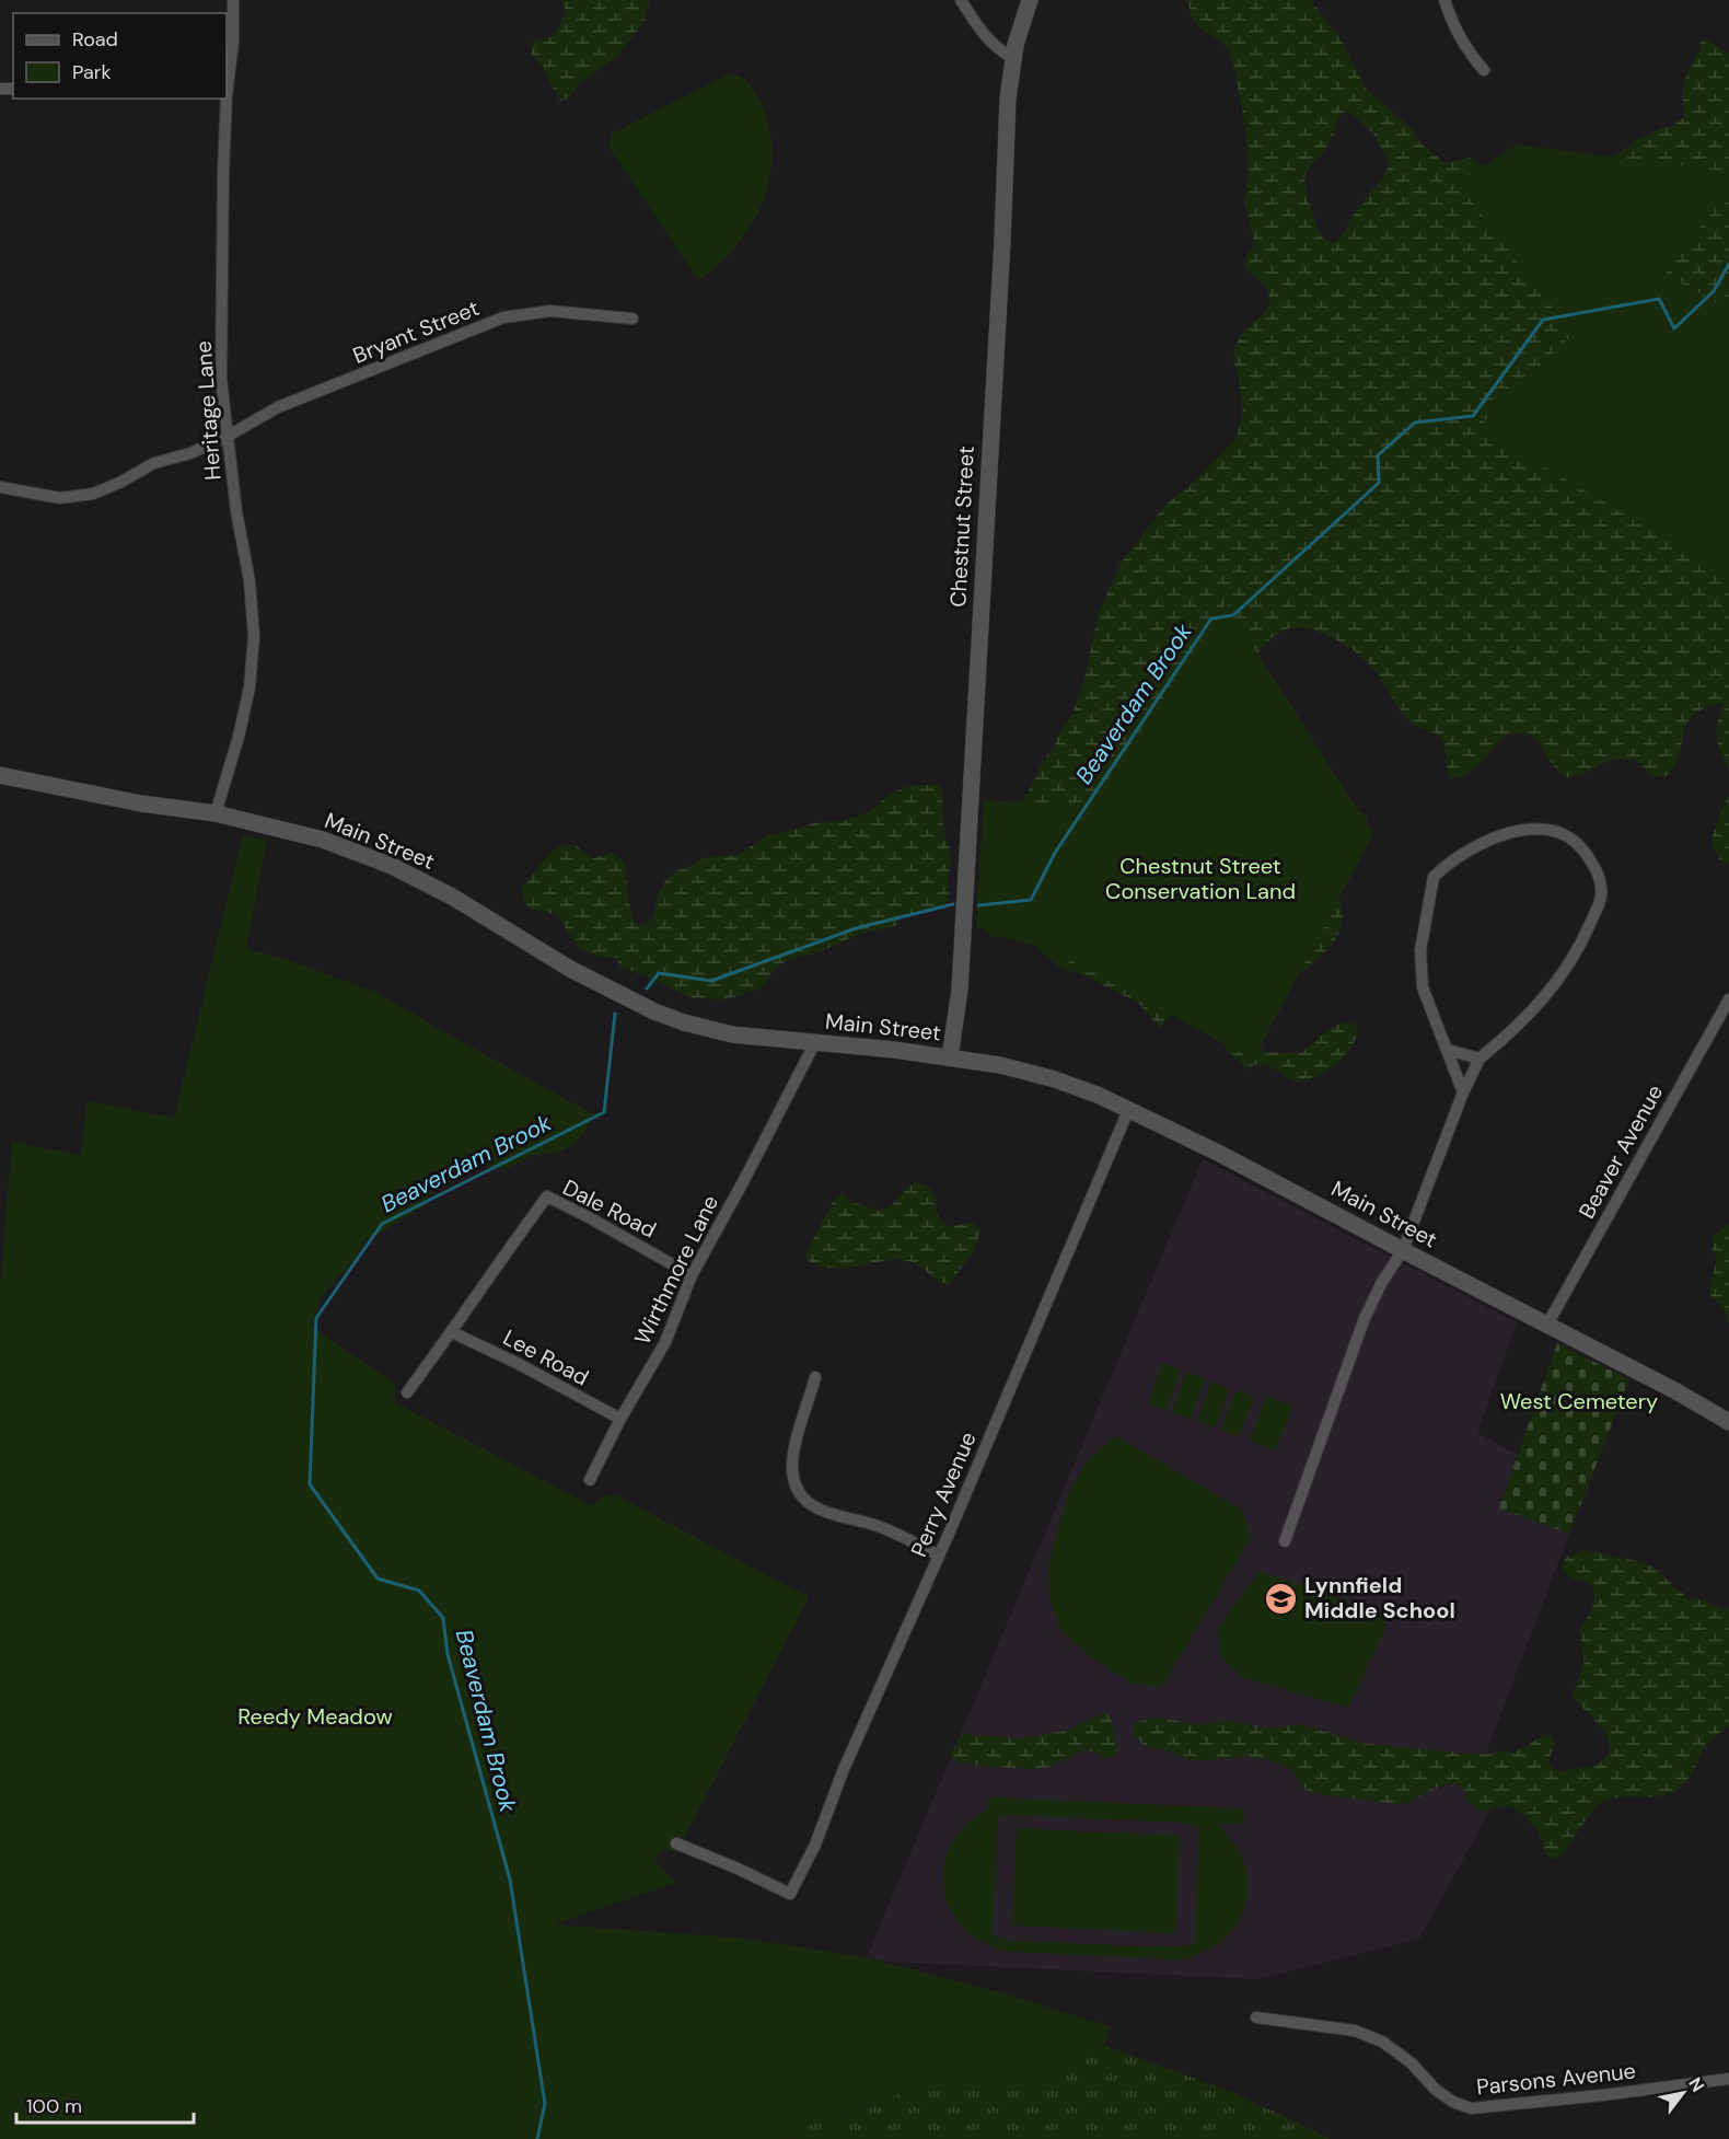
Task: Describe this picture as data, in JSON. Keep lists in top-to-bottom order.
{
  "streets": {
    "street": [
      "Bryant Street",
      "Heritage Lane",
      "Chestnut Street",
      "Main Street",
      "Beaver Avenue",
      "Dale Road",
      "Wirthmore Lane",
      "Lee Road",
      "Perry Avenue",
      "Parsons Avenue"
    ]
  },
  "crossings": [
    ["Bryant Street", "Heritage Lane"],
    ["Heritage Lane", "Main Street"],
    ["Chestnut Street", "Main Street"],
    ["Main Street", "Beaver Avenue"],
    ["Main Street", "Wirthmore Lane"],
    ["Main Street", "Perry Avenue"],
    ["Dale Road", "Wirthmore Lane"],
    ["Dale Road", "Lee Road"],
    ["Wirthmore Lane", "Lee Road"]
  ],
  "water": ["Beaverdam Brook"],
  "parks": ["Chestnut Street Conservation Land", "West Cemetery", "Reedy Meadow"],
  "places": {
    "school or university": ["Lynnfield Middle School"]
  },
  "legend": ["Road", "Park"],
  "scale_bar": "100 m",
  "north": "top right"
}
